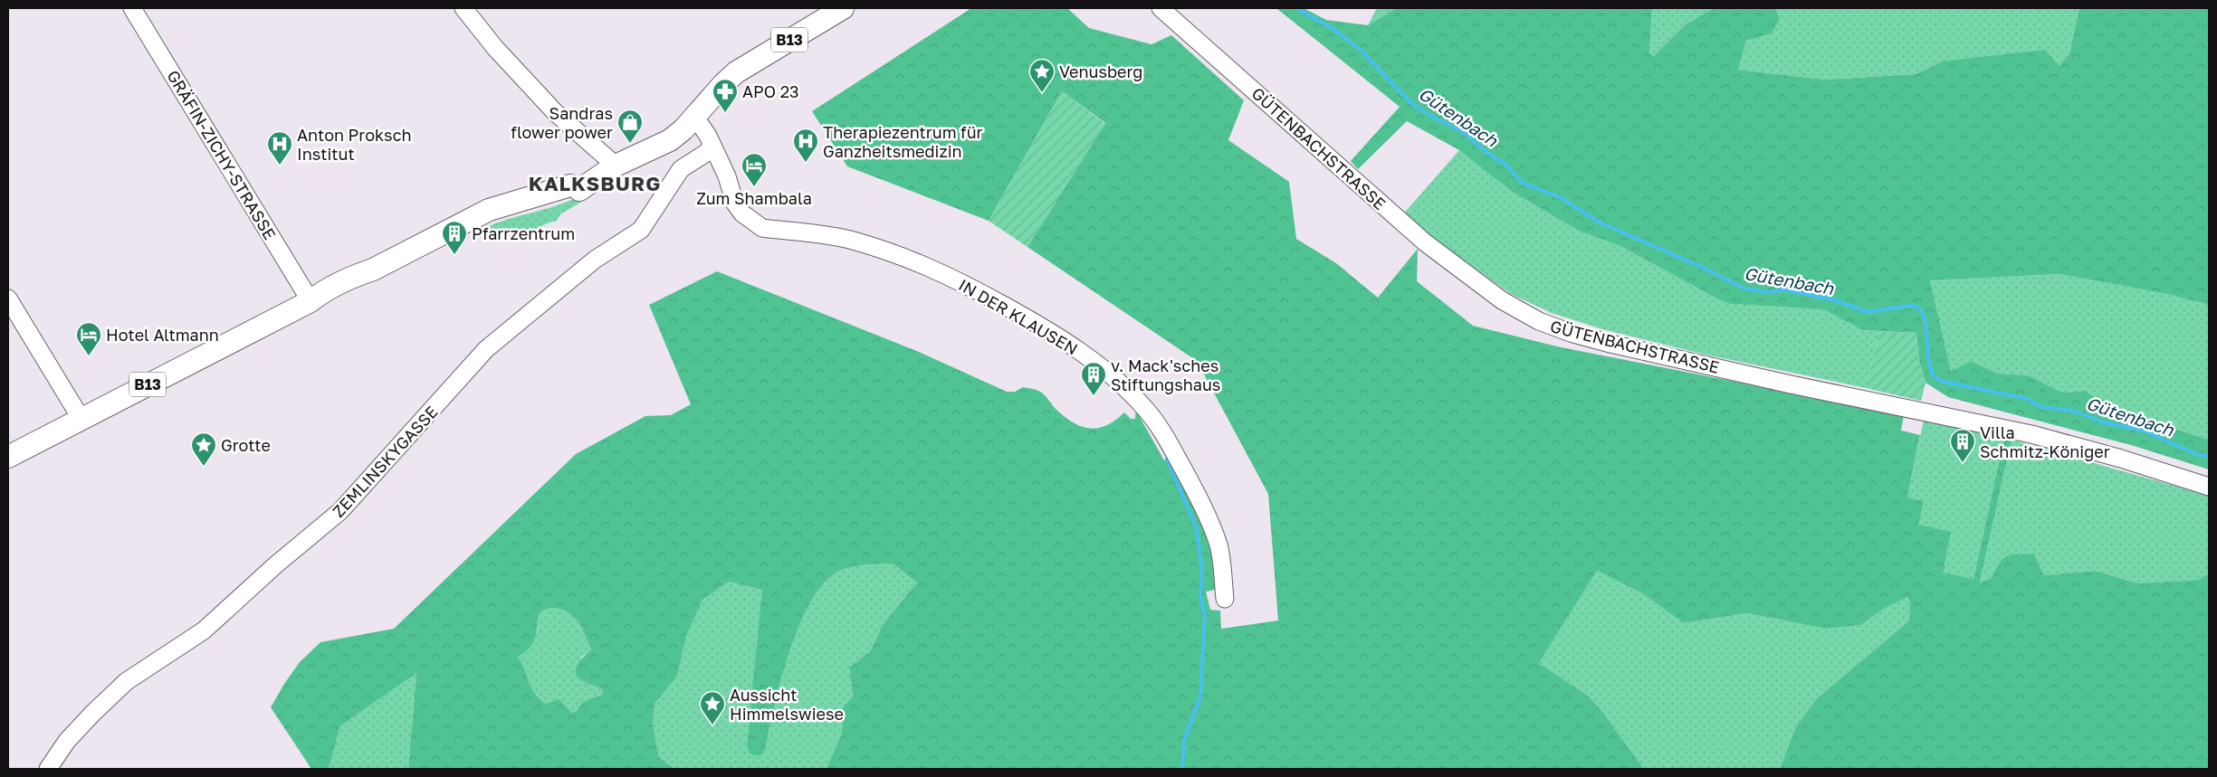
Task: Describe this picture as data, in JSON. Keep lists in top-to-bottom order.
{
  "streets": {
    "main road": ["B13"],
    "street": [
      "GÜTENBACHSTRASSE",
      "GRÄFIN-ZICHY-STRASSE",
      "IN DER KLAUSEN",
      "ZEMLINSKYGASSE"
    ]
  },
  "crossings": [
    ["B13", "GRÄFIN-ZICHY-STRASSE"],
    ["B13", "IN DER KLAUSEN"],
    ["IN DER KLAUSEN", "ZEMLINSKYGASSE"]
  ],
  "districts": ["KALKSBURG"],
  "water": ["Gütenbach"],
  "places": {
    "place": ["Venusberg", "Grotte", "Aussicht Himmelswiese"],
    "pharmacy": ["APO 23"],
    "shop": ["Sandras flower power"],
    "hospital": ["Therapiezentrum für Ganzheitsmedizin", "Anton Proksch Institut"],
    "hotel": ["Zum Shambala", "Hotel Altmann"],
    "building": ["Pfarrzentrum", "v. Mack'sches Stiftungshaus", "Villa Schmitz-Königer"]
  }
}
